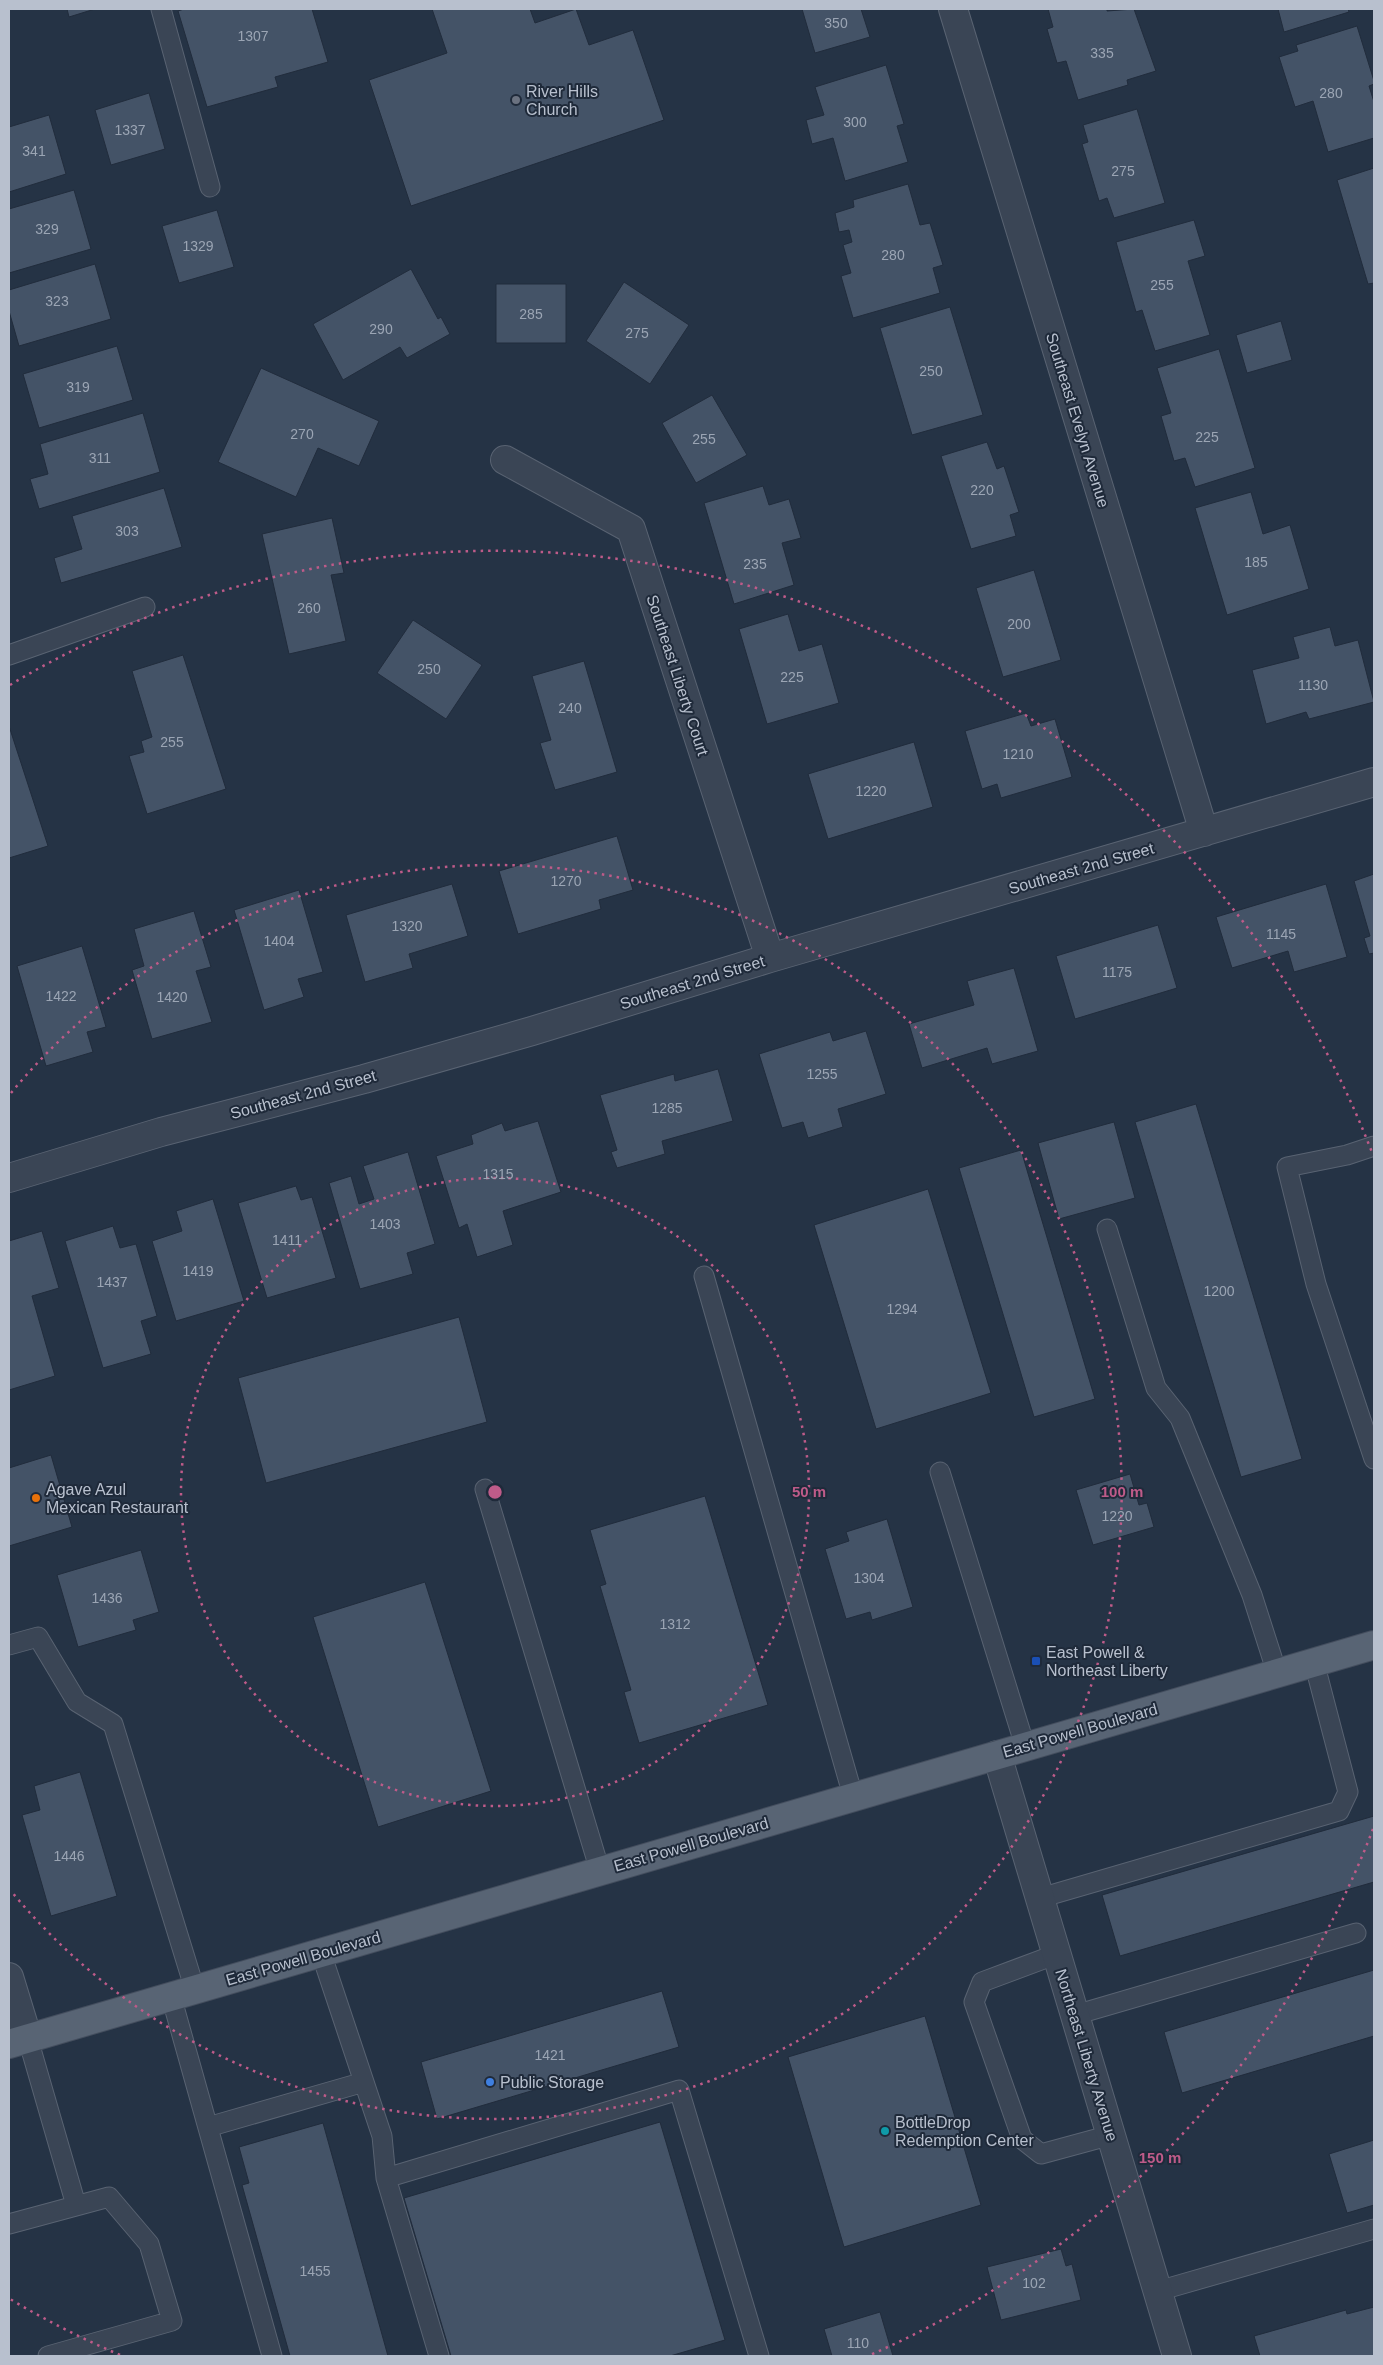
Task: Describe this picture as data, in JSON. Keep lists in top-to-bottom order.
{
  "streets": {
    "main road": ["East Powell Boulevard"],
    "street": [
      "Southeast Evelyn Avenue",
      "Southeast Liberty Court",
      "Southeast 2nd Street",
      "Northeast Liberty Avenue"
    ]
  },
  "crossings": [
    ["Southeast Evelyn Avenue", "Southeast 2nd Street"],
    ["Southeast Liberty Court", "Southeast 2nd Street"],
    ["East Powell Boulevard", "Northeast Liberty Avenue"]
  ],
  "places": {
    "other": [
      "River Hills Church",
      "Agave Azul Mexican Restaurant",
      "Public Storage",
      "BottleDrop Redemption Center"
    ],
    "transit": ["East Powell & Northeast Liberty"]
  },
  "house_numbers": [
    "350",
    "1307",
    "335",
    "280",
    "300",
    "1337",
    "341",
    "275",
    "329",
    "1329",
    "280",
    "255",
    "323",
    "285",
    "290",
    "275",
    "250",
    "319",
    "270",
    "225",
    "255",
    "311",
    "220",
    "303",
    "185",
    "235",
    "260",
    "200",
    "250",
    "225",
    "1130",
    "240",
    "255",
    "1210",
    "1220",
    "1270",
    "1320",
    "1145",
    "1404",
    "1175",
    "1422",
    "1420",
    "1255",
    "1285",
    "1315",
    "1403",
    "1411",
    "1419",
    "1437",
    "1200",
    "1294",
    "1220",
    "1304",
    "1436",
    "1312",
    "1446",
    "1421",
    "1455",
    "102",
    "110"
  ],
  "rings": ["50 m", "100 m", "150 m"]
}
